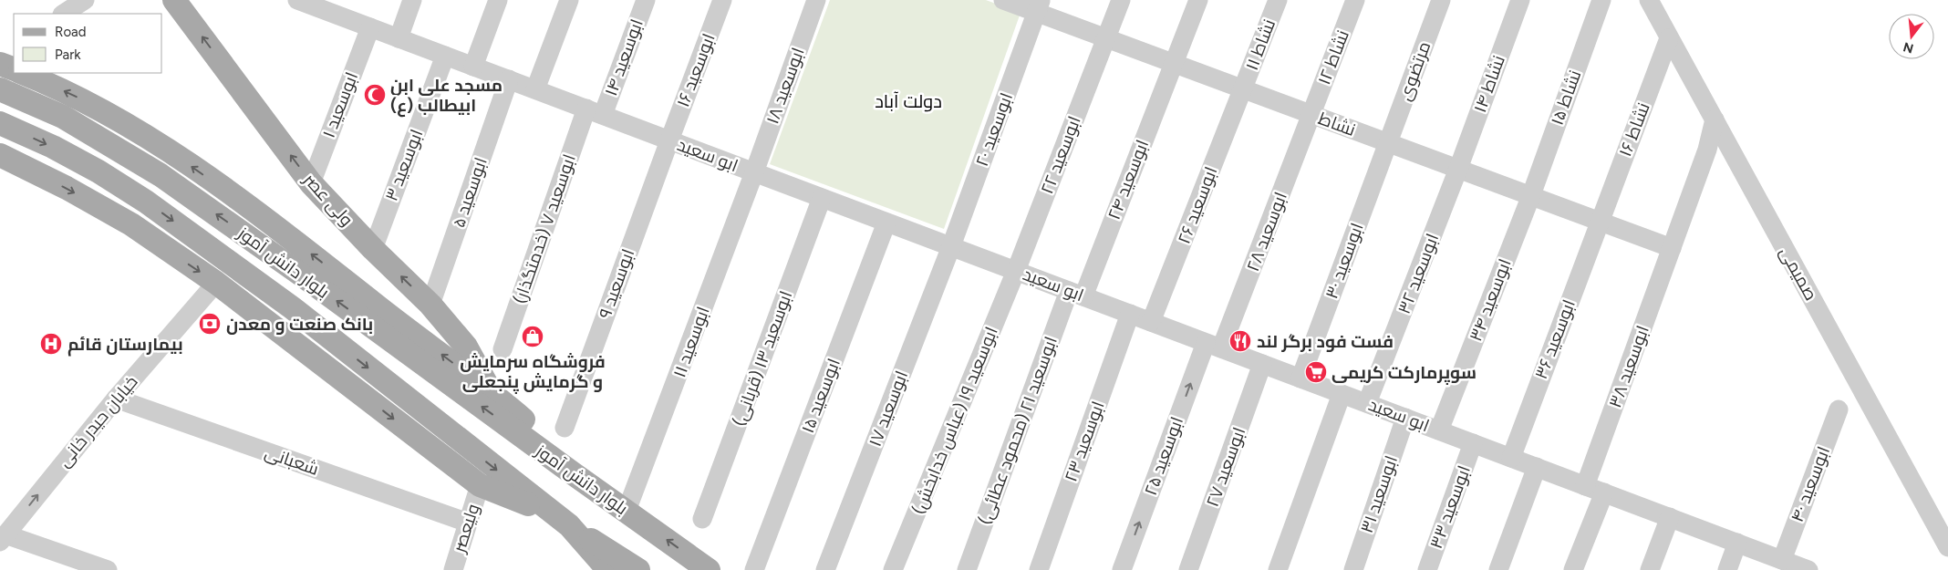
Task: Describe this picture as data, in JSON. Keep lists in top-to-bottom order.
{
  "streets": {
    "main road": ["ولی عصر", "بلوار دانش آموز"],
    "street": [
      "نشاط ۱۱",
      "ابوسعید ۱۴",
      "نشاط ۱۲",
      "ابوسعید ۱۶",
      "مرتضوی",
      "نشاط ۱۴",
      "ابوسعید ۱۸",
      "نشاط ۱۵",
      "ابوسعید ۱",
      "نشاط",
      "ابوسعید ۲۰",
      "نشاط ۱۶",
      "ابو سعید",
      "ابوسعید ۲۲",
      "ابوسعید ۳",
      "ابوسعید ۲۴",
      "ابوسعید ۵",
      "ابوسعید ۲۶",
      "ابوسعید ۷ (خدمتگذار)",
      "ابوسعید ۲۸",
      "ابوسعید ۳۰",
      "ابوسعید ۳۲",
      "صمیمی",
      "ابوسعید ۹",
      "ابوسعید ۳۴",
      "ابوسعید ۳۶",
      "ابوسعید ۱۱",
      "ابوسعید ۱۳ (قربانی)",
      "ابوسعید ۳۸",
      "ابوسعید ۱۵",
      "ابوسعید ۱۷",
      "ابوسعید ۱۹ (عباس خدابخش)",
      "خیابان حیدر خانی",
      "ابوسعید ۲۱ (محمود عطائی)",
      "ابوسعید ۲۳",
      "ابوسعید ۲۵",
      "شعبانی",
      "ابوسعید ۲۷",
      "ابوسعید ۴۰",
      "ابوسعید ۳۱",
      "ابوسعید ۳۳",
      "ولیعصر"
    ]
  },
  "crossings": [
    ["نشاط ۱۱", "نشاط"],
    ["نشاط ۱۱", "ابوسعید ۲۶"],
    ["ابوسعید ۱۴", "ابو سعید"],
    ["ابوسعید ۱۴", "ابوسعید ۷ (خدمتگذار)"],
    ["نشاط ۱۲", "نشاط"],
    ["نشاط ۱۲", "ابوسعید ۲۸"],
    ["ابوسعید ۱۶", "ابو سعید"],
    ["ابوسعید ۱۶", "ابوسعید ۹"],
    ["مرتضوی", "نشاط"],
    ["مرتضوی", "ابوسعید ۳۰"],
    ["نشاط ۱۴", "نشاط"],
    ["نشاط ۱۴", "ابوسعید ۳۲"],
    ["ابوسعید ۱۸", "ابو سعید"],
    ["ابوسعید ۱۸", "ابوسعید ۱۱"],
    ["نشاط ۱۵", "نشاط"],
    ["نشاط ۱۵", "ابوسعید ۳۴"],
    ["ابوسعید ۱", "ابو سعید"],
    ["ابوسعید ۱", "ولی عصر"],
    ["نشاط", "ابوسعید ۲۰"],
    ["نشاط", "نشاط ۱۶"],
    ["نشاط", "ابوسعید ۲۲"],
    ["نشاط", "ابوسعید ۲۴"],
    ["نشاط", "ابوسعید ۲۶"],
    ["نشاط", "ابوسعید ۲۸"],
    ["نشاط", "ابوسعید ۳۰"],
    ["نشاط", "ابوسعید ۳۲"],
    ["نشاط", "ابوسعید ۳۴"],
    ["نشاط", "ابوسعید ۳۶"],
    ["نشاط", "ابوسعید ۳۸"],
    ["ابوسعید ۲۰", "ابو سعید"],
    ["ابوسعید ۲۰", "ابوسعید ۱۷"],
    ["نشاط ۱۶", "صمیمی"],
    ["نشاط ۱۶", "ابوسعید ۳۶"],
    ["ابو سعید", "ابوسعید ۲۲"],
    ["ابو سعید", "ابوسعید ۳"],
    ["ابو سعید", "ابوسعید ۲۴"],
    ["ابو سعید", "ابوسعید ۵"],
    ["ابو سعید", "ابوسعید ۲۶"],
    ["ابو سعید", "ابوسعید ۷ (خدمتگذار)"],
    ["ابو سعید", "ابوسعید ۲۸"],
    ["ابو سعید", "ابوسعید ۳۰"],
    ["ابو سعید", "ابوسعید ۳۲"],
    ["ابو سعید", "ابوسعید ۹"],
    ["ابو سعید", "ابوسعید ۳۴"],
    ["ابو سعید", "ابوسعید ۳۶"],
    ["ابو سعید", "ابوسعید ۱۱"],
    ["ابو سعید", "ابوسعید ۱۳ (قربانی)"],
    ["ابو سعید", "ابوسعید ۳۸"],
    ["ابو سعید", "ابوسعید ۱۵"],
    ["ابو سعید", "ابوسعید ۱۷"],
    ["ابو سعید", "ابوسعید ۱۹ (عباس خدابخش)"],
    ["ابو سعید", "ابوسعید ۲۱ (محمود عطائی)"],
    ["ابو سعید", "ابوسعید ۲۳"],
    ["ابو سعید", "ابوسعید ۲۵"],
    ["ابو سعید", "ابوسعید ۲۷"],
    ["ابو سعید", "ابوسعید ۴۰"],
    ["ابو سعید", "ابوسعید ۳۱"],
    ["ابو سعید", "ابوسعید ۳۳"],
    ["ابوسعید ۲۲", "ابوسعید ۱۹ (عباس خدابخش)"],
    ["ابوسعید ۳", "ولی عصر"],
    ["ابوسعید ۲۴", "ابوسعید ۲۱ (محمود عطائی)"],
    ["ابوسعید ۵", "ولی عصر"],
    ["ابوسعید ۲۸", "ابوسعید ۲۵"],
    ["بلوار دانش آموز", "ابوسعید ۱۱"],
    ["صمیمی", "ابوسعید ۳۸"],
    ["خیابان حیدر خانی", "شعبانی"],
    ["شعبانی", "ولیعصر"]
  ],
  "one_way": ["خیابان حیدر خانی"],
  "districts": ["دولت آباد"],
  "places": {
    "mosque": ["مسجد علی ابن ابیطالب (ع)"],
    "bank": ["بانک صنعت و معدن"],
    "shop": ["فروشگاه سرمایش و گرمایش پنجعلی"],
    "restaurant": ["فست فود برگر لند"],
    "hospital": ["بیمارستان قائم"],
    "supermarket": ["سوپرمارکت کریمی"]
  },
  "legend": ["Road", "Park"],
  "north": "bottom"
}
